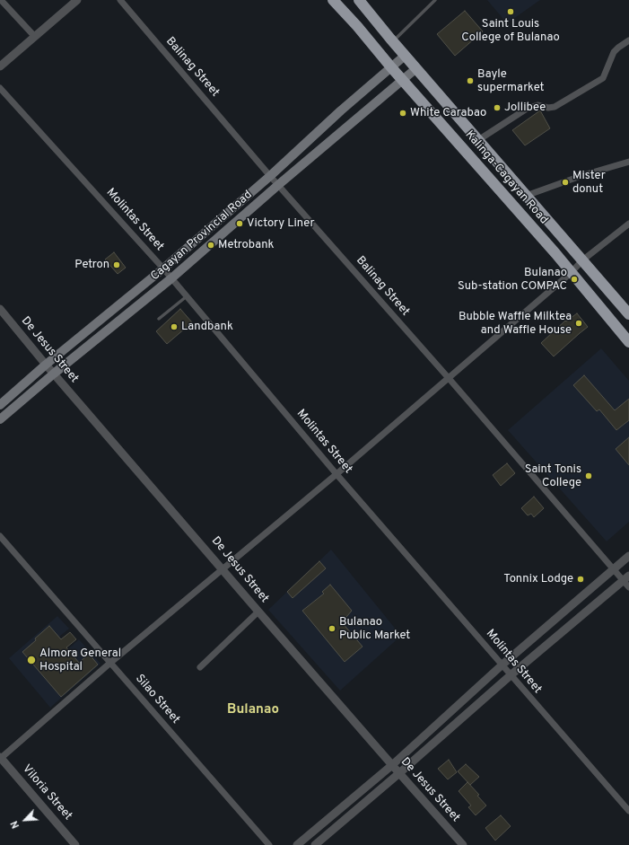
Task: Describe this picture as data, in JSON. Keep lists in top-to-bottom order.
{
  "streets": {
    "highway": ["Kalinga-Cagayan Road"],
    "main road": ["Cagayan Provincial Road"],
    "street": [
      "Balinag Street",
      "Molintas Street",
      "De Jesus Street",
      "Silao Street",
      "Viloria Street"
    ]
  },
  "crossings": [
    ["Balinag Street", "Cagayan Provincial Road"],
    ["Kalinga-Cagayan Road", "Cagayan Provincial Road"],
    ["Molintas Street", "Cagayan Provincial Road"],
    ["Cagayan Provincial Road", "De Jesus Street"]
  ],
  "districts": ["Bulanao"],
  "places": [
    "Saint Louis College of Bulanao",
    "Bayle supermarket",
    "Jollibee",
    "White Carabao",
    "Mister donut",
    "Victory Liner",
    "Metrobank",
    "Petron",
    "Bulanao Sub-station COMPAC",
    "Bubble Waffle Milktea and Waffle House",
    "Landbank",
    "Saint Tonis College",
    "Tonnix Lodge",
    "Bulanao Public Market",
    "Almora General Hospital"
  ],
  "north": "bottom left"
}
